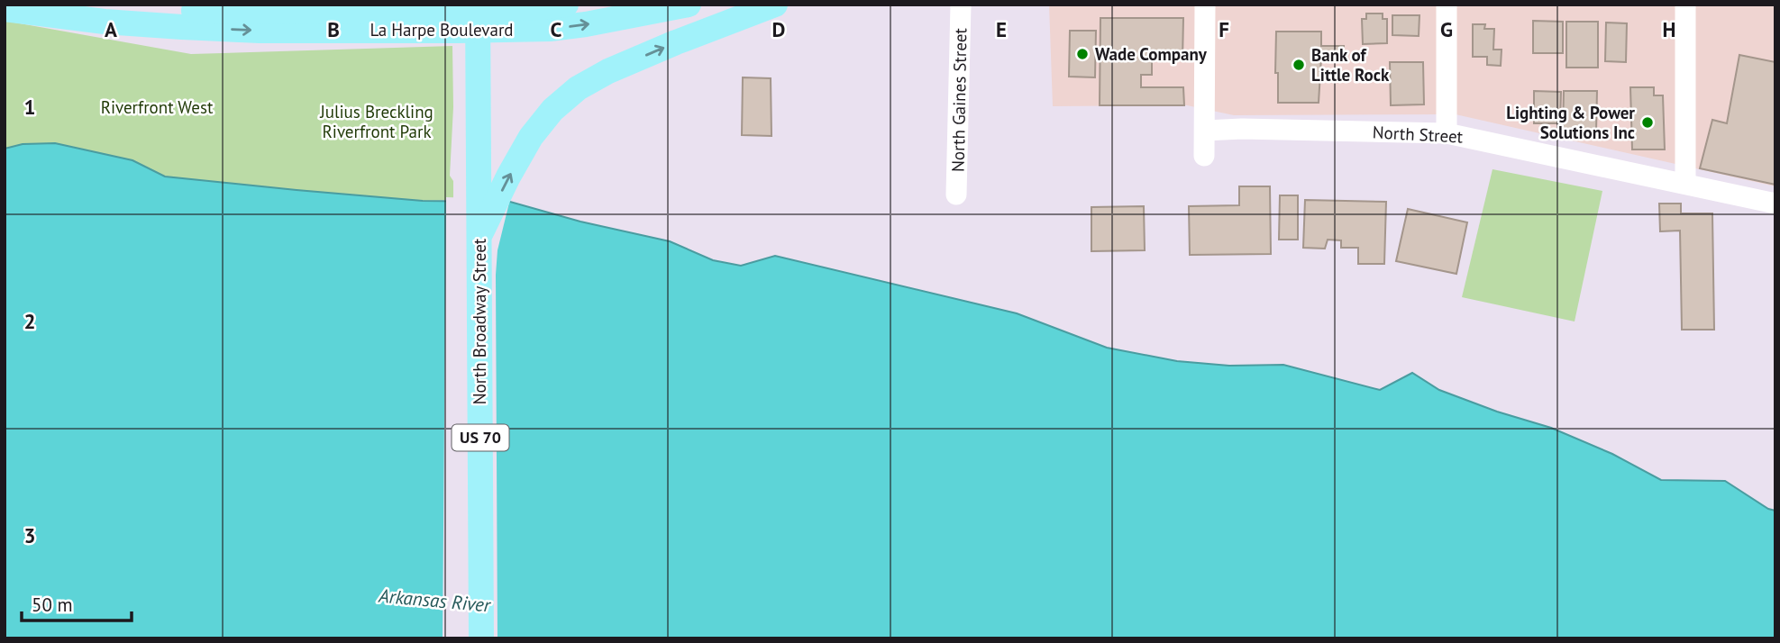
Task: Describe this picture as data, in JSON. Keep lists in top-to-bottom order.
{
  "streets": {
    "main road": ["La Harpe Boulevard", "North Broadway Street", "US 70"],
    "street": ["North Gaines Street", "North Street"]
  },
  "water": ["Arkansas River"],
  "parks": ["Riverfront West", "Julius Breckling Riverfront Park"],
  "places": ["Wade Company", "Bank of Little Rock", "Lighting & Power Solutions Inc"],
  "scale_bar": "50 m",
  "grid": {
    "columns": [
      "A",
      "B",
      "C",
      "D",
      "E",
      "F",
      "G",
      "H"
    ],
    "rows": ["1", "2", "3"]
  }
}
